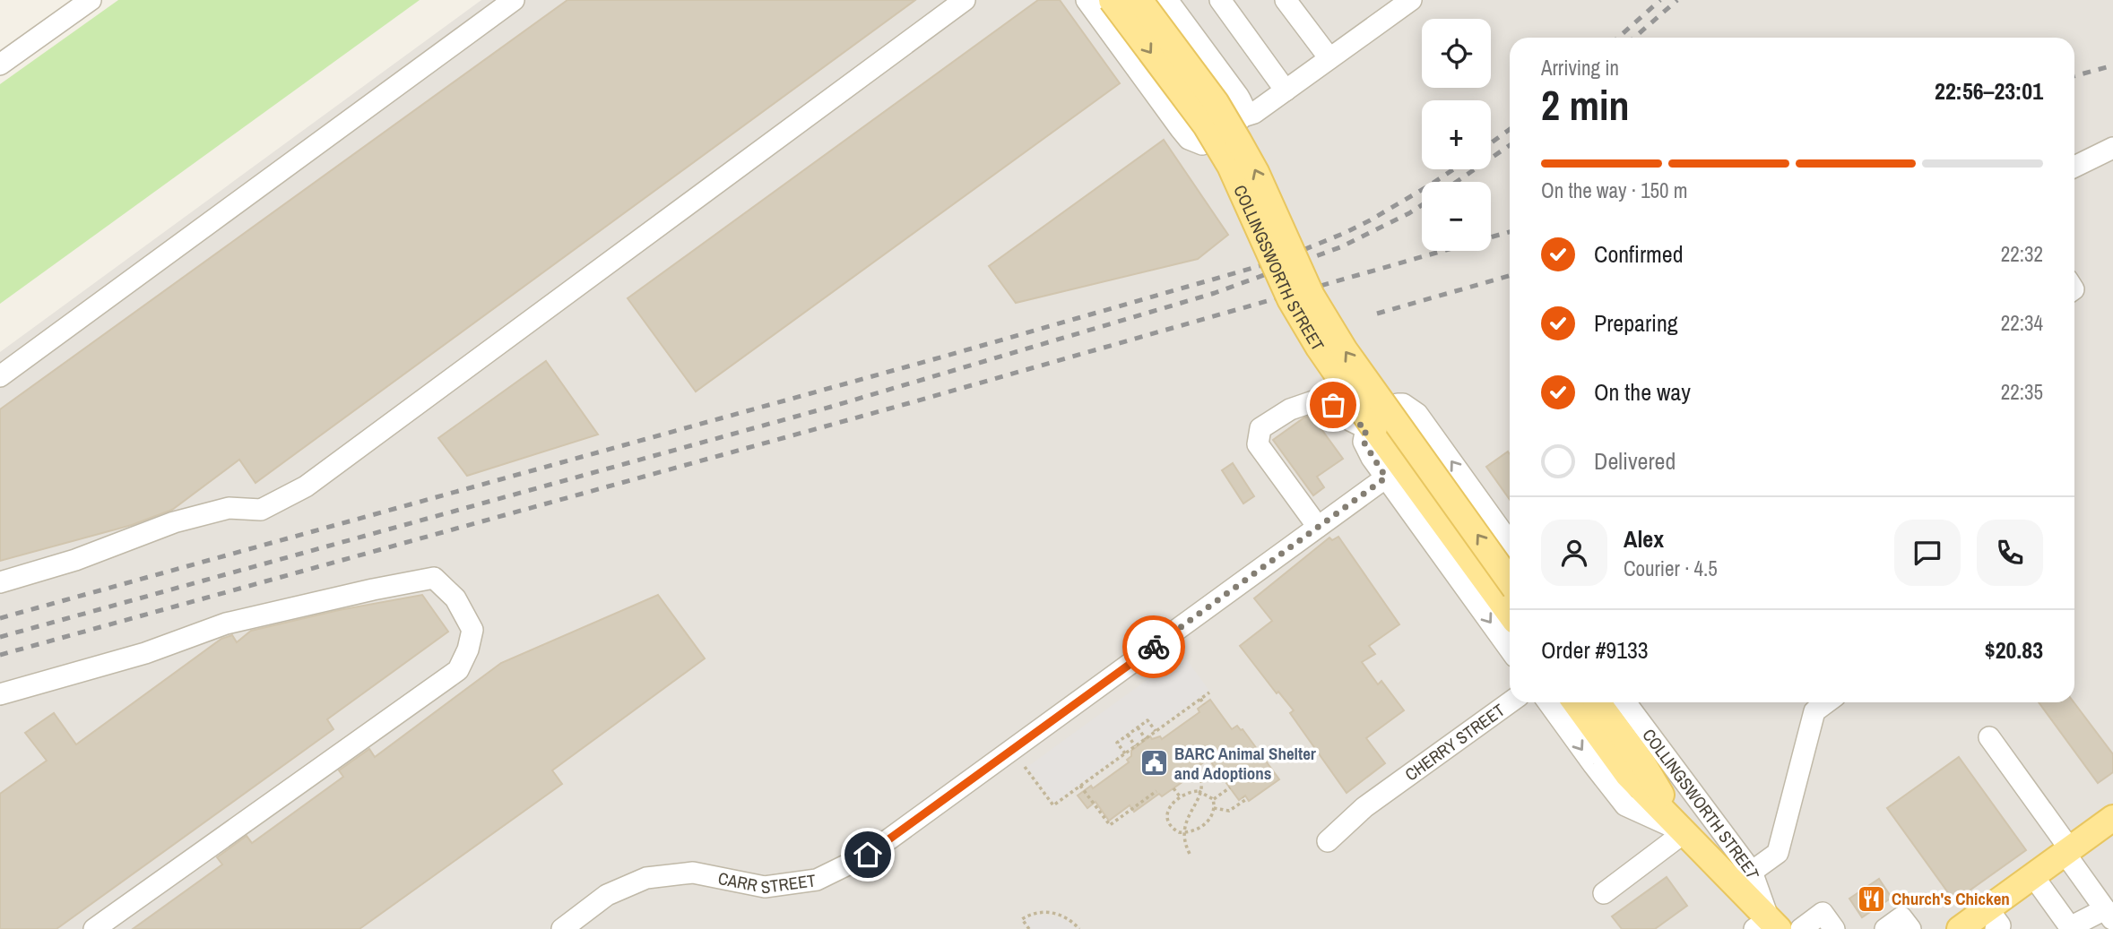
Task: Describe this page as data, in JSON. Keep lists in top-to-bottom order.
{
  "streets": {
    "main road": ["COLLINGSWORTH STREET"],
    "street": ["CHERRY STREET", "CARR STREET"]
  },
  "places": {
    "public building": ["BARC Animal Shelter and Adoptions"],
    "restaurant": ["Church's Chicken"]
  },
  "page": {
    "map_buttons": ["+", "−"],
    "heading": ["2 min", "Arriving in", "22:56–23:01"],
    "panel": [
      "Alex",
      "Courier · 4.5",
      "Order #9133",
      "$20.83"
    ],
    "bar": "On the way · 150 m",
    "list": [
      ["Confirmed", "22:32"],
      ["Preparing", "22:34"],
      ["On the way", "22:35"],
      "Delivered"
    ]
  }
}
